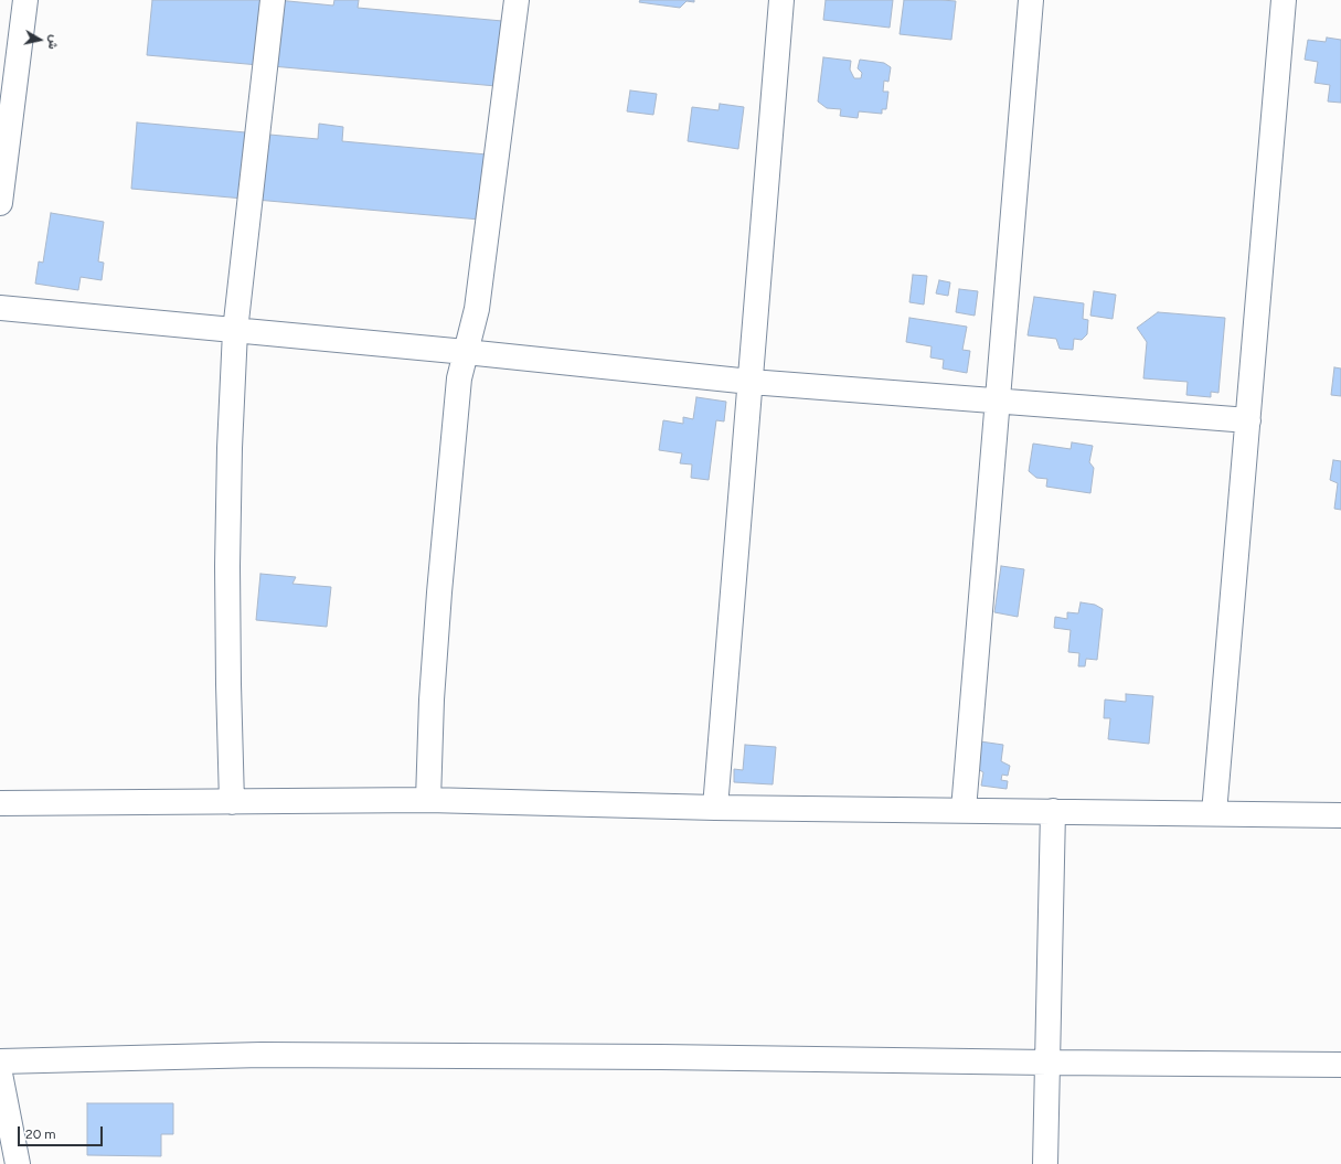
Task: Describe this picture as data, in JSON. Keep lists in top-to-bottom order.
{
  "scale_bar": "20 m",
  "north": "right"
}
